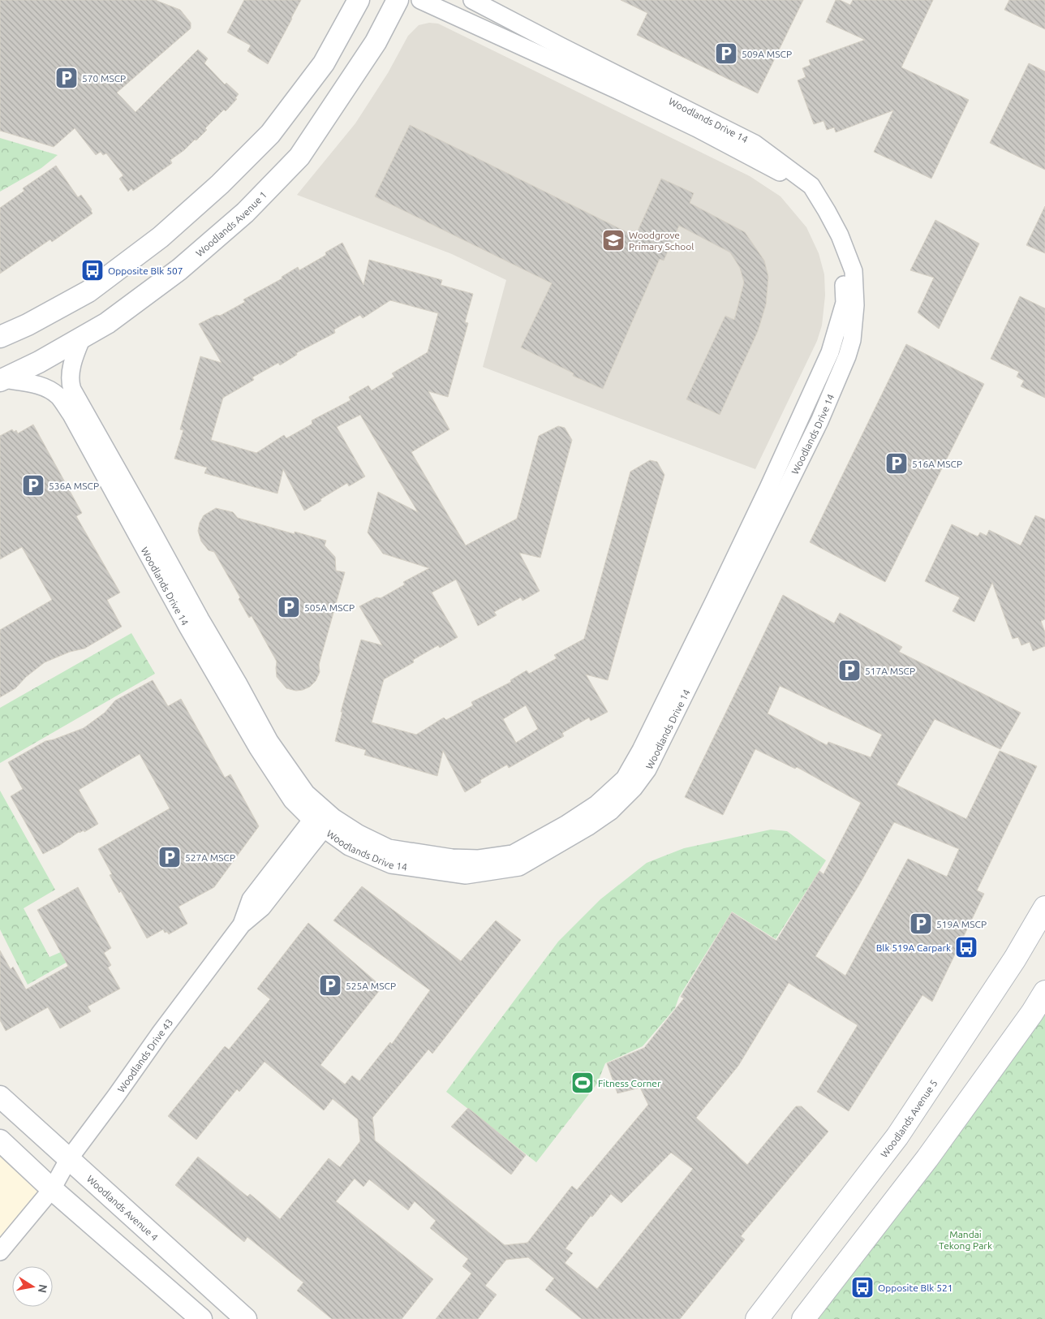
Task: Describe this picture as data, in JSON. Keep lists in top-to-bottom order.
{
  "streets": {
    "main road": ["Woodlands Avenue 5"],
    "street": [
      "Woodlands Drive 14",
      "Woodlands Avenue 1",
      "Woodlands Drive 43",
      "Woodlands Avenue 4"
    ]
  },
  "crossings": [
    ["Woodlands Drive 14", "Woodlands Avenue 1"],
    ["Woodlands Drive 14", "Woodlands Drive 43"],
    ["Woodlands Drive 43", "Woodlands Avenue 4"]
  ],
  "parks": ["Mandai Tekong Park"],
  "places": {
    "parking": [
      "509A MSCP",
      "570 MSCP",
      "516A MSCP",
      "536A MSCP",
      "505A MSCP",
      "517A MSCP",
      "527A MSCP",
      "519A MSCP",
      "525A MSCP"
    ],
    "school or university": ["Woodgrove Primary School"],
    "bus stop": ["Opposite Blk 507", "Blk 519A Carpark", "Opposite Blk 521"],
    "sports": ["Fitness Corner"]
  },
  "north": "right"
}
